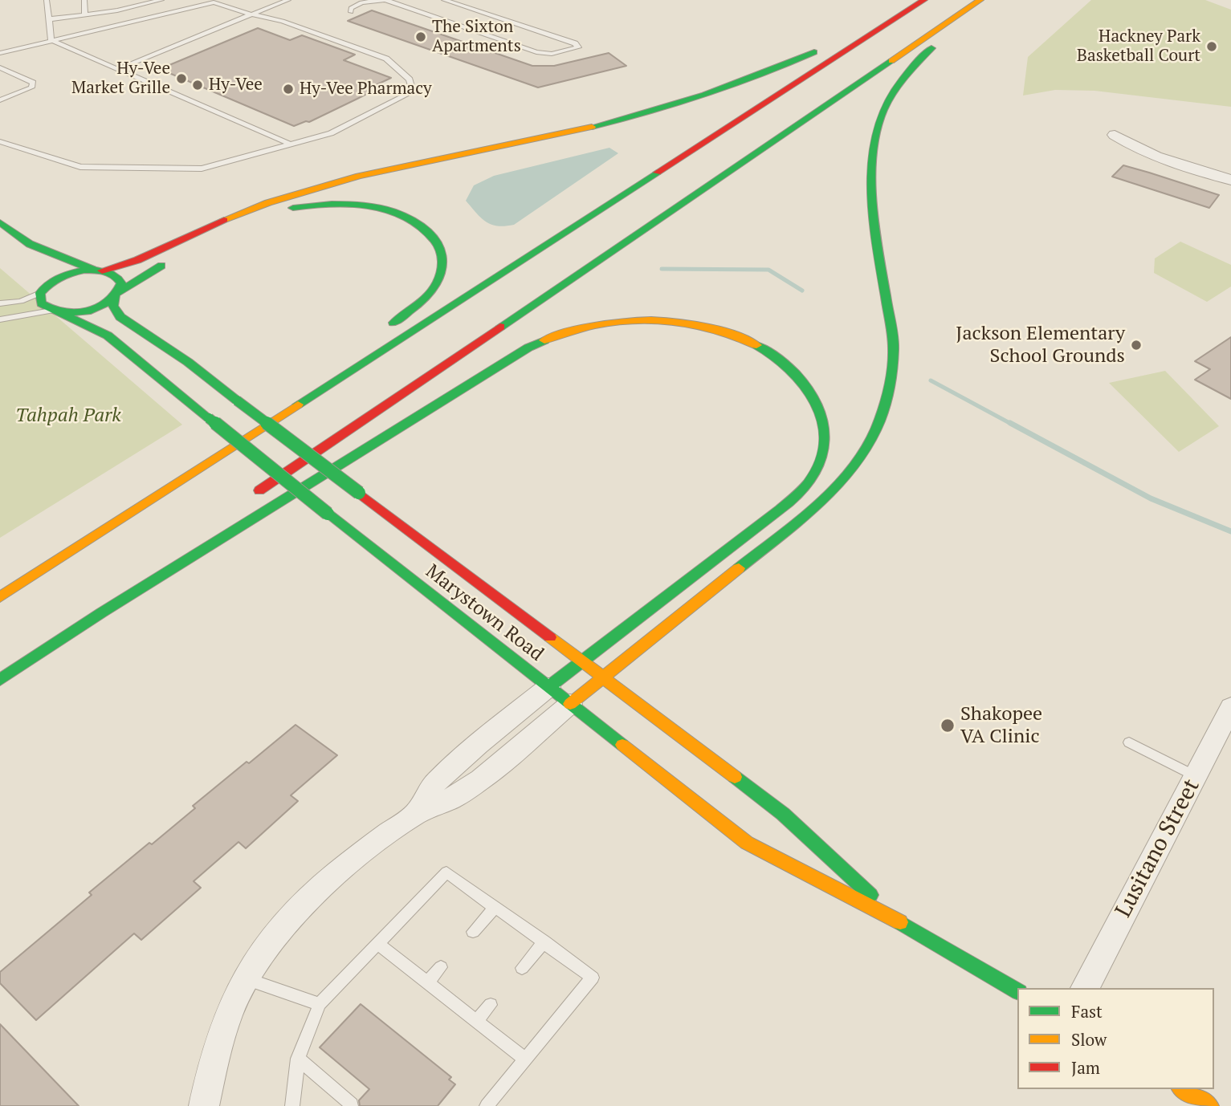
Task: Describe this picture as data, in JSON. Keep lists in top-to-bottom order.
{
  "streets": {
    "main road": ["Marystown Road"],
    "street": ["Lusitano Street"]
  },
  "parks": ["Tahpah Park"],
  "places": [
    "The Sixton Apartments",
    "Hackney Park Basketball Court",
    "Hy-Vee Market Grille",
    "Hy-Vee",
    "Hy-Vee Pharmacy",
    "Jackson Elementary School Grounds",
    "Shakopee VA Clinic"
  ],
  "legend": ["Fast", "Slow", "Jam"]
}
